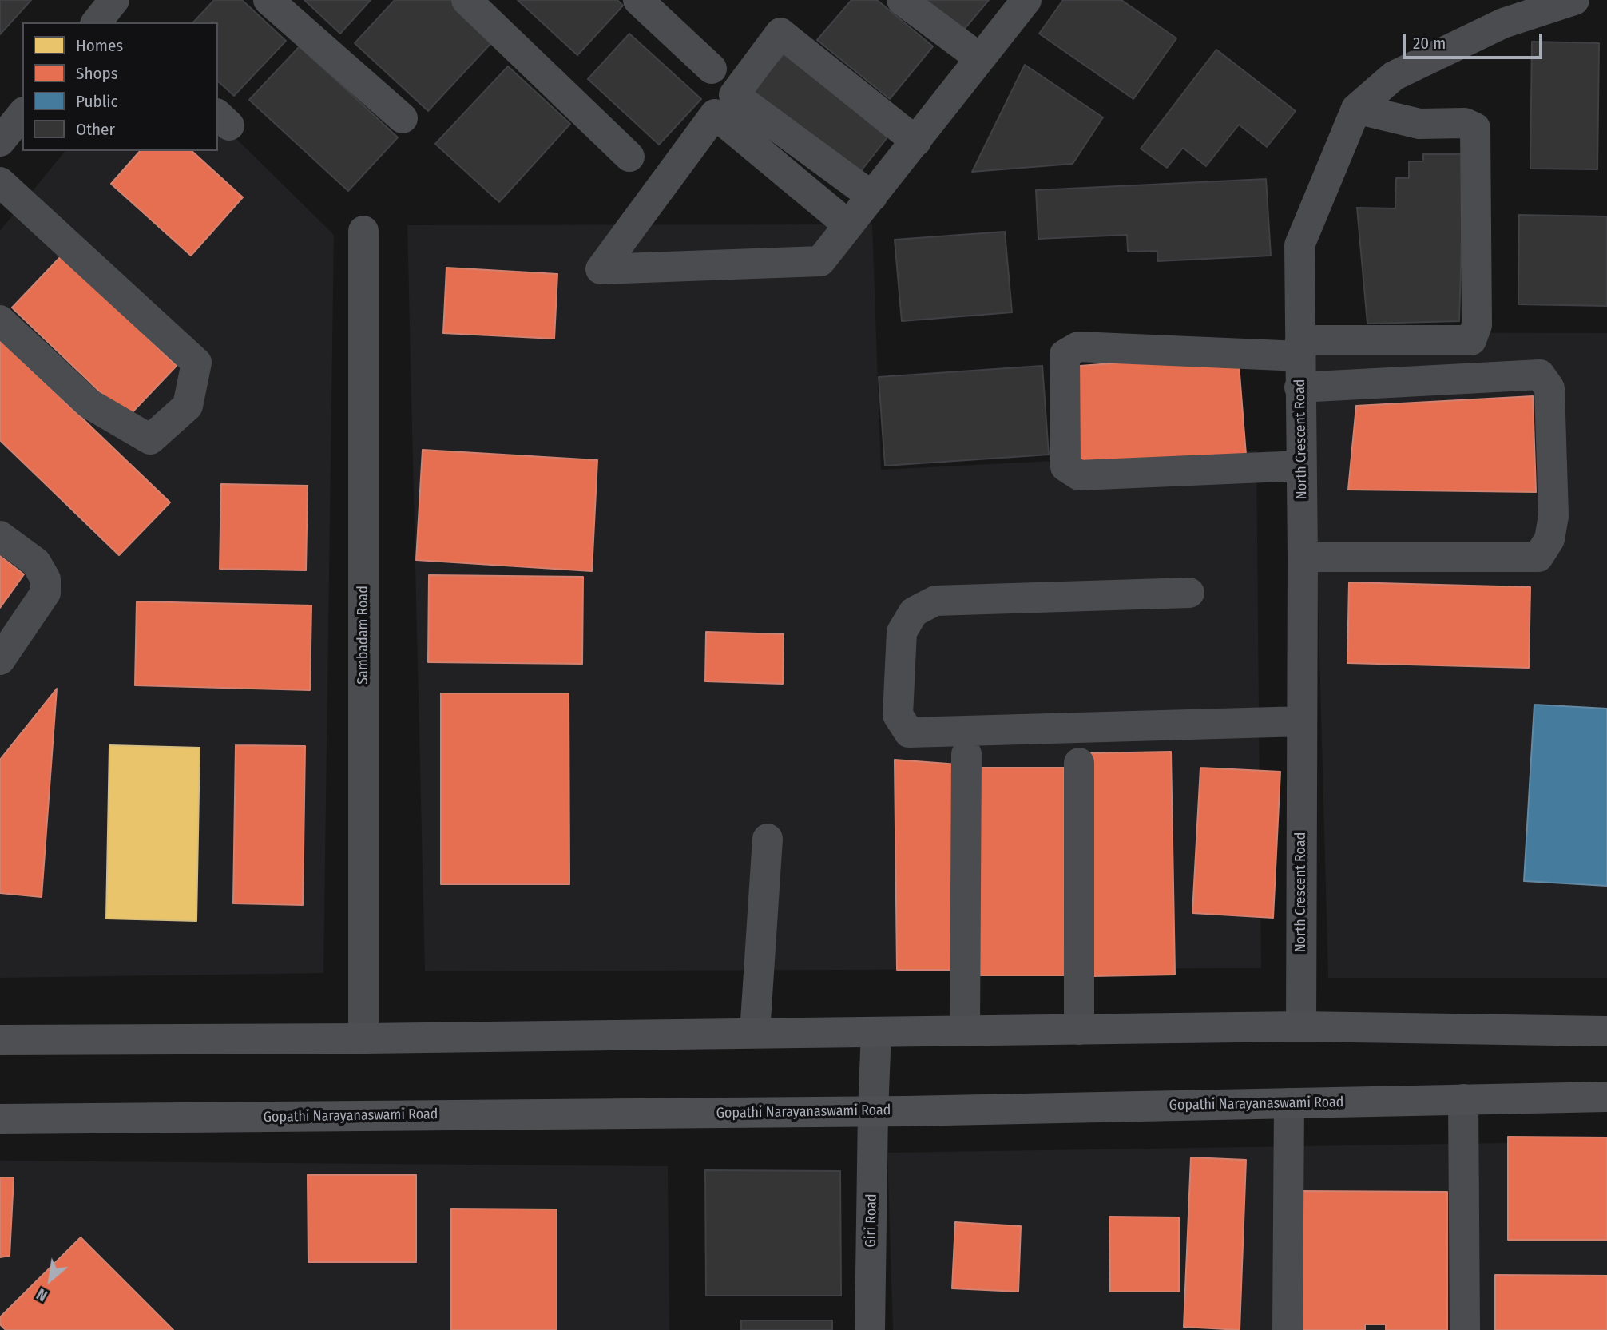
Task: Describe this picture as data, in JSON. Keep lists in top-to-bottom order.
{
  "streets": {
    "main road": ["Gopathi Narayanaswami Road"],
    "street": ["North Crescent Road", "Sambadam Road", "Giri Road"]
  },
  "crossings": [
    ["Gopathi Narayanaswami Road", "Giri Road"]
  ],
  "legend": [
    "Homes",
    "Shops",
    "Public",
    "Other"
  ],
  "scale_bar": "20 m",
  "north": "bottom left"
}
